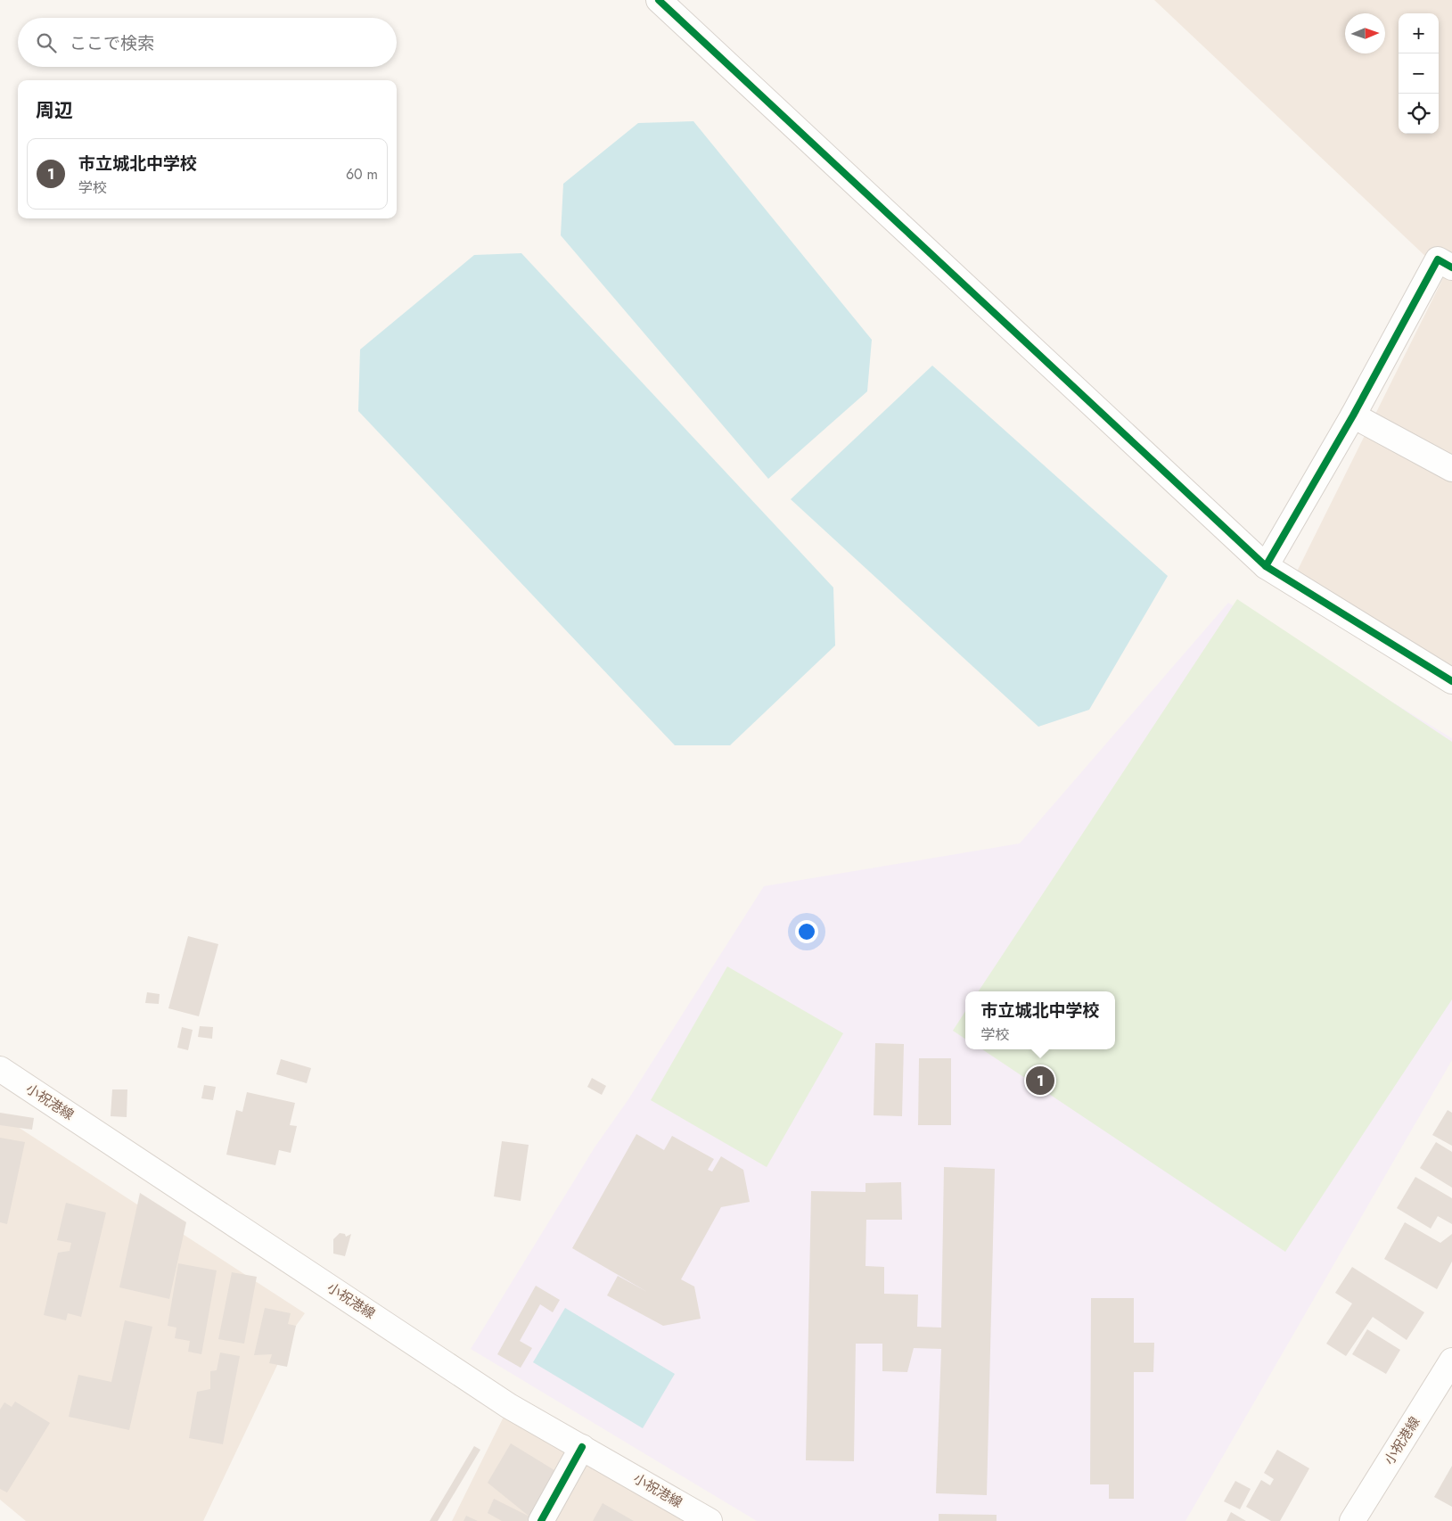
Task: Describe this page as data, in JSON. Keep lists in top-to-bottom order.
{
  "streets": {
    "street": ["小祝港線"]
  },
  "north": "right",
  "page": {
    "map_buttons": ["+", "−"],
    "search": "ここで検索",
    "heading": "周辺",
    "list": [
      {
        "mark": "1",
        "name": "市立城北中学校",
        "note": "学校",
        "value": "60 m"
      }
    ],
    "popup": ["市立城北中学校", "学校"],
    "pins": "1"
  }
}
